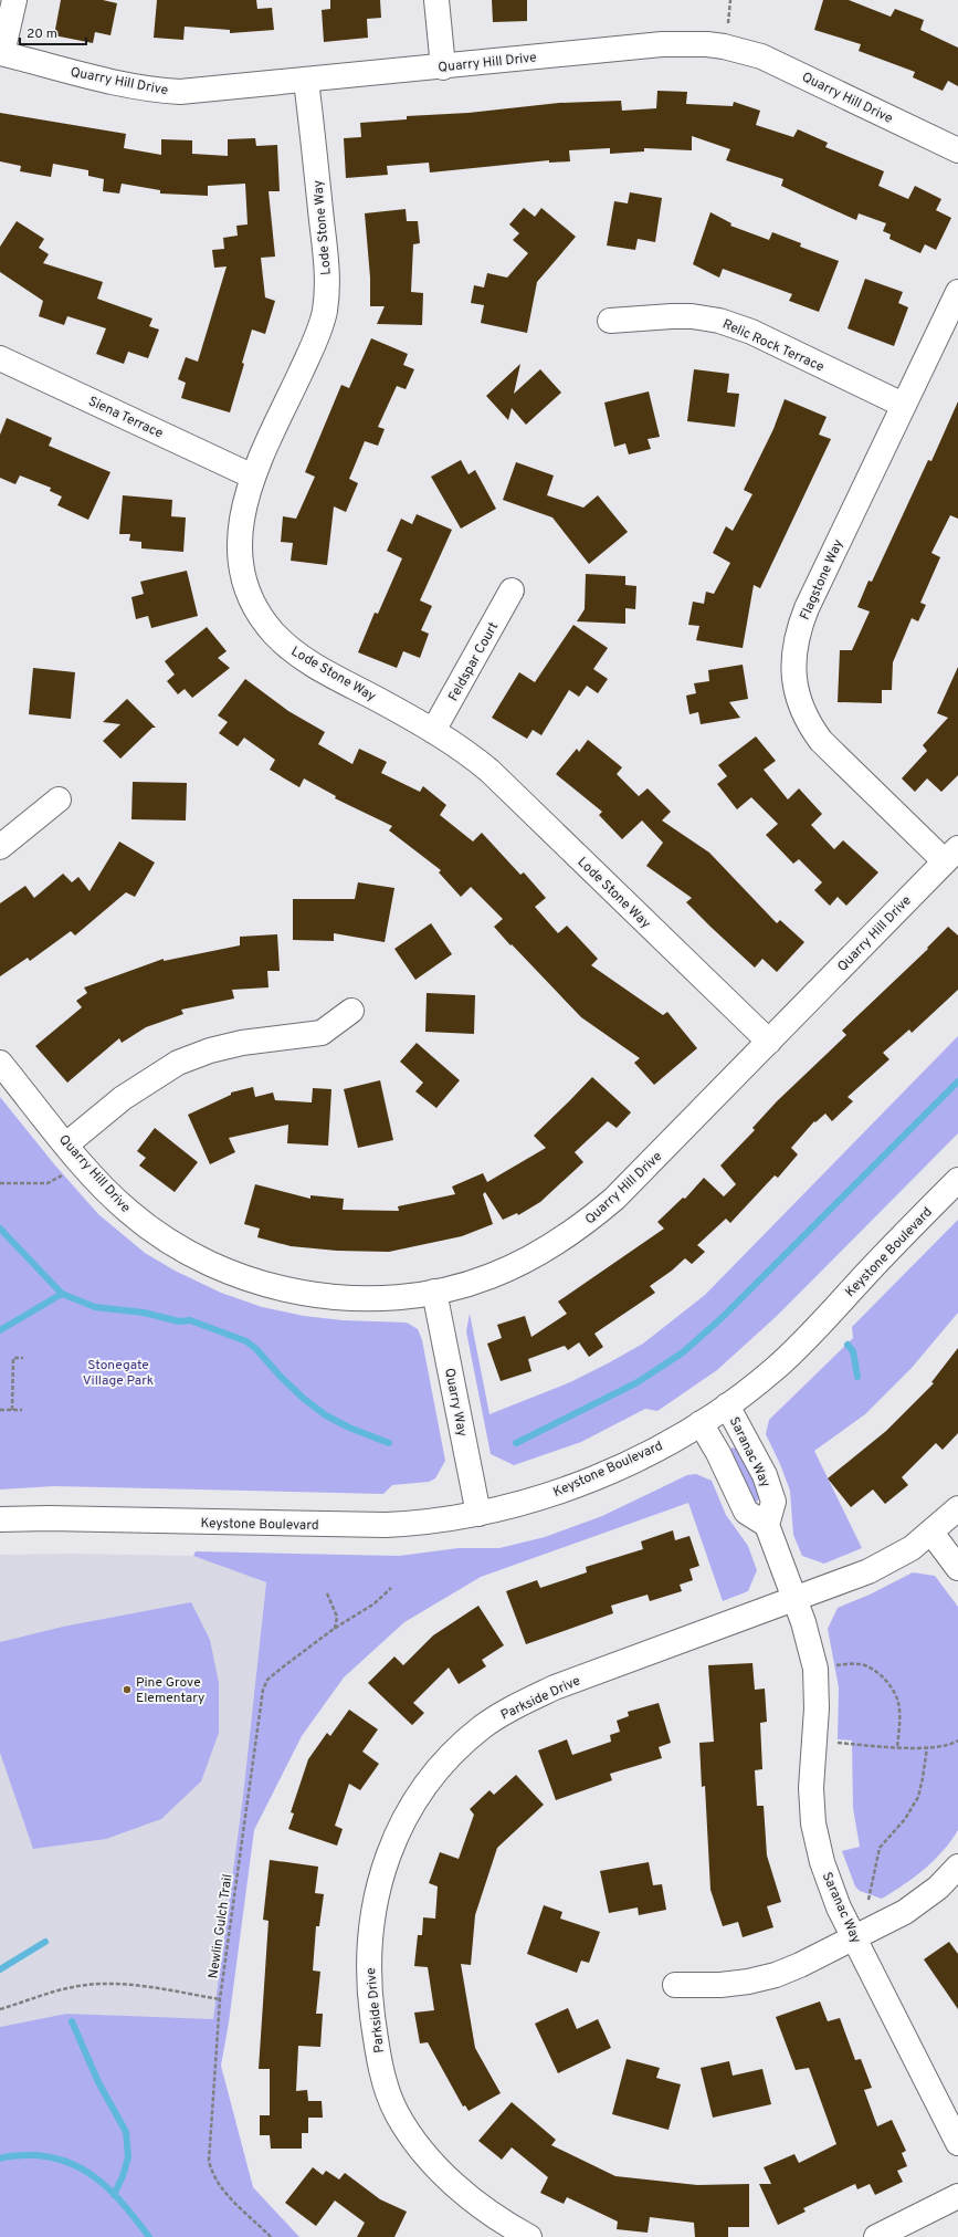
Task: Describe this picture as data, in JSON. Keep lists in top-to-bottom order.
{
  "streets": {
    "street": [
      "Quarry Hill Drive",
      "Lode Stone Way",
      "Relic Rock Terrace",
      "Siena Terrace",
      "Flagstone Way",
      "Feldspar Court",
      "Keystone Boulevard",
      "Quarry Way",
      "Saranac Way",
      "Parkside Drive"
    ],
    "path": ["Newlin Gulch Trail"]
  },
  "crossings": [
    ["Quarry Hill Drive", "Lode Stone Way"],
    ["Quarry Hill Drive", "Flagstone Way"],
    ["Quarry Hill Drive", "Quarry Way"],
    ["Lode Stone Way", "Siena Terrace"],
    ["Lode Stone Way", "Feldspar Court"],
    ["Relic Rock Terrace", "Flagstone Way"],
    ["Keystone Boulevard", "Quarry Way"],
    ["Keystone Boulevard", "Saranac Way"],
    ["Saranac Way", "Parkside Drive"]
  ],
  "parks": ["Stonegate Village Park"],
  "places": ["Pine Grove Elementary"],
  "scale_bar": "20 m"
}
